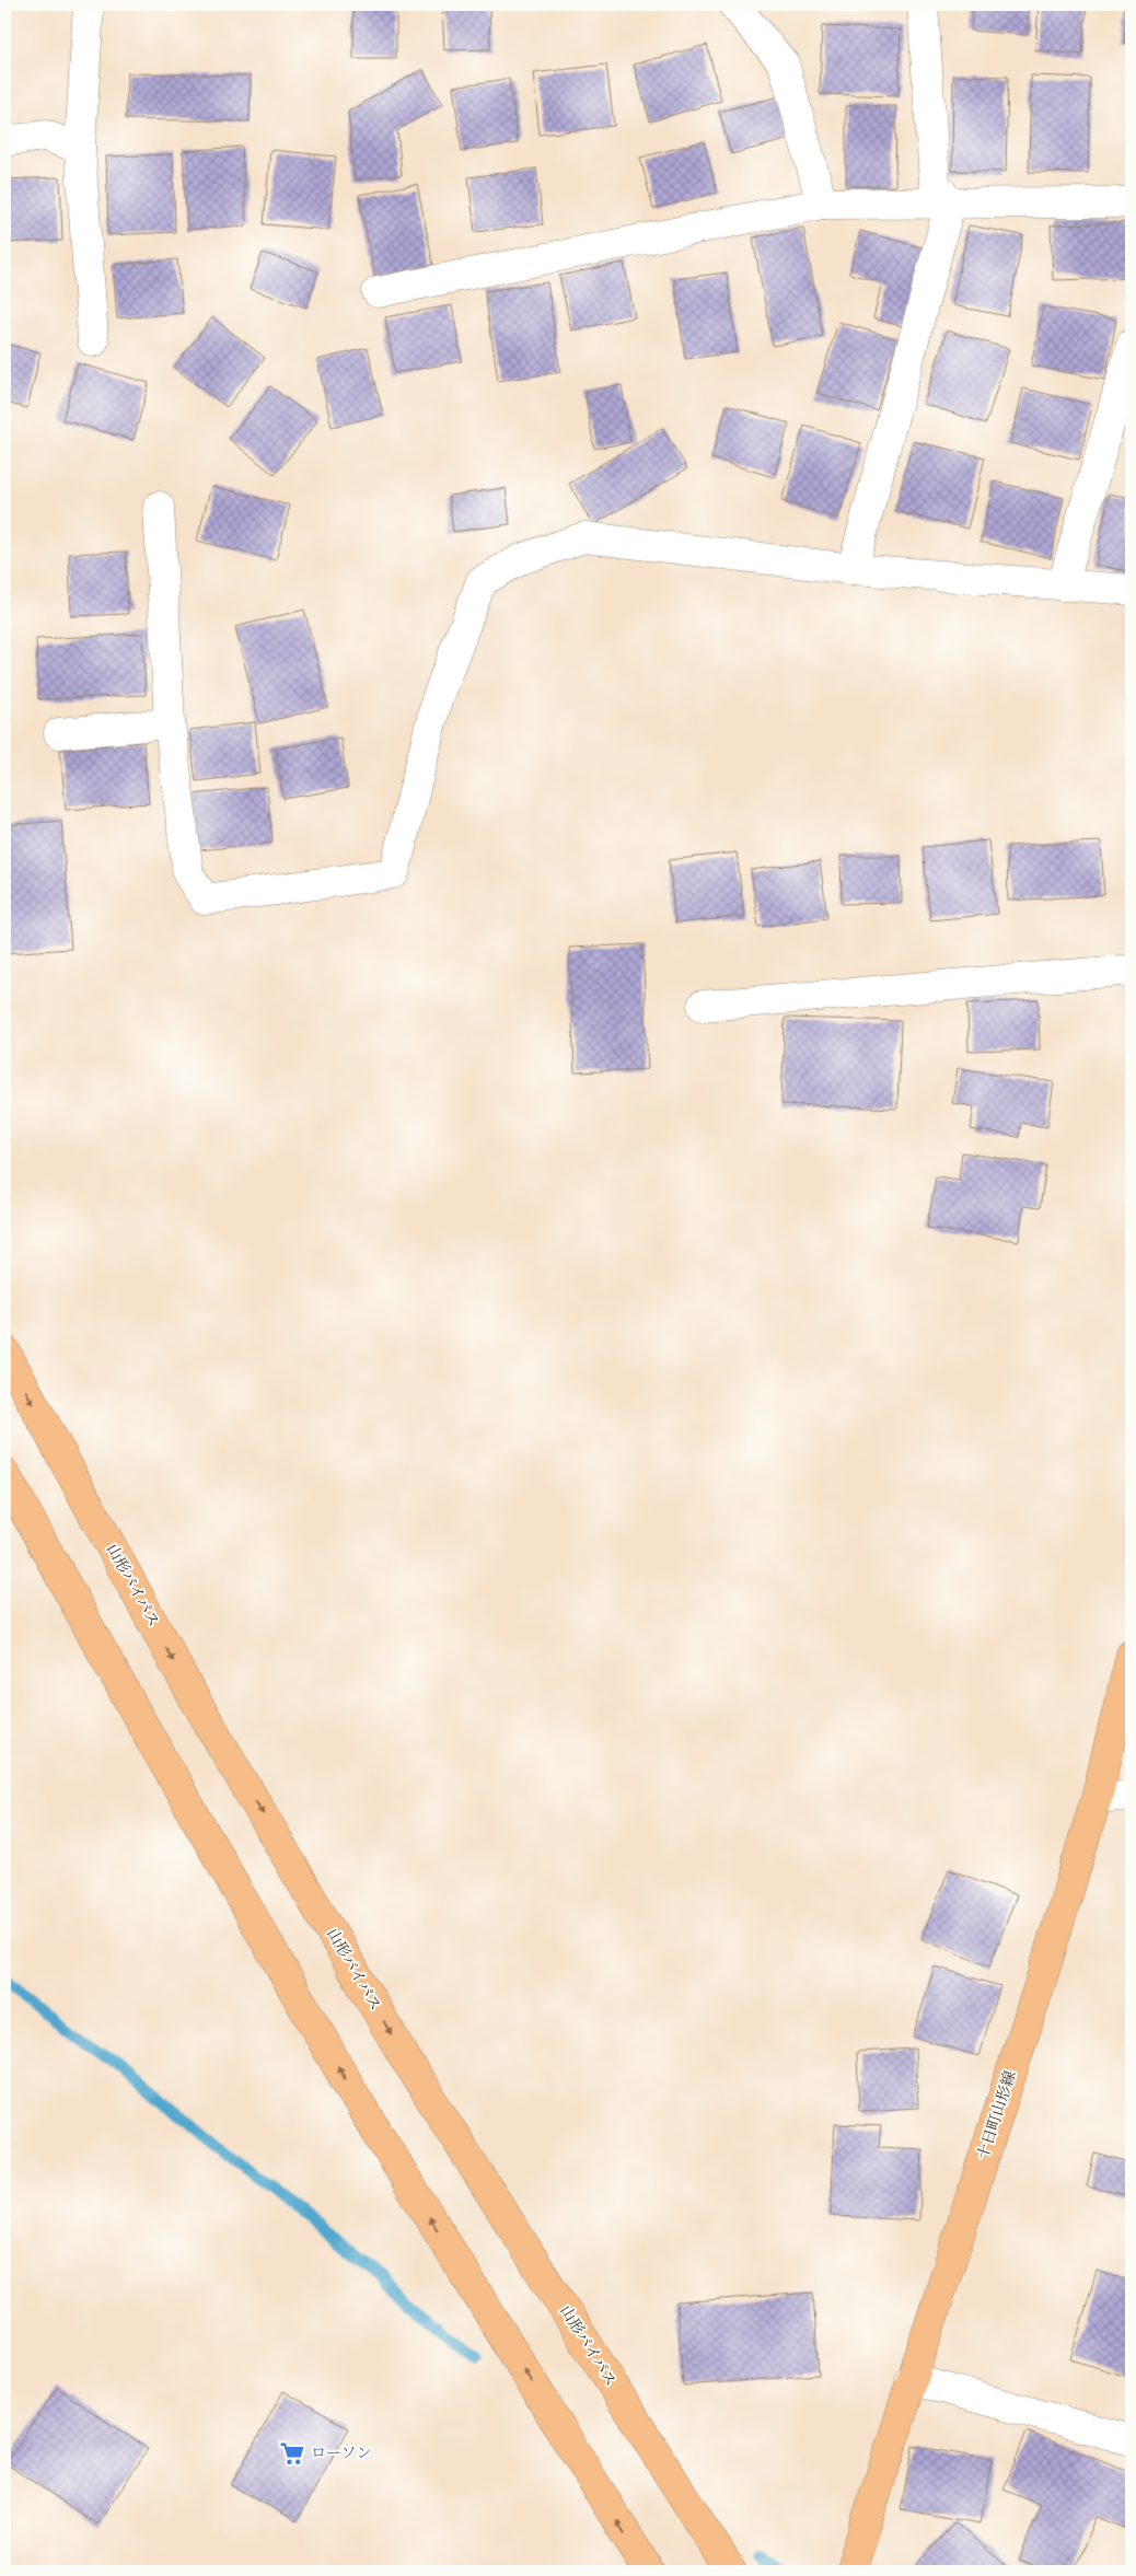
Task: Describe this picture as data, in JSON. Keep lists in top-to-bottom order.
{
  "streets": {
    "main road": ["山形バイパス", "十日町山形線"]
  },
  "places": {
    "supermarket": ["ローソン"]
  }
}
